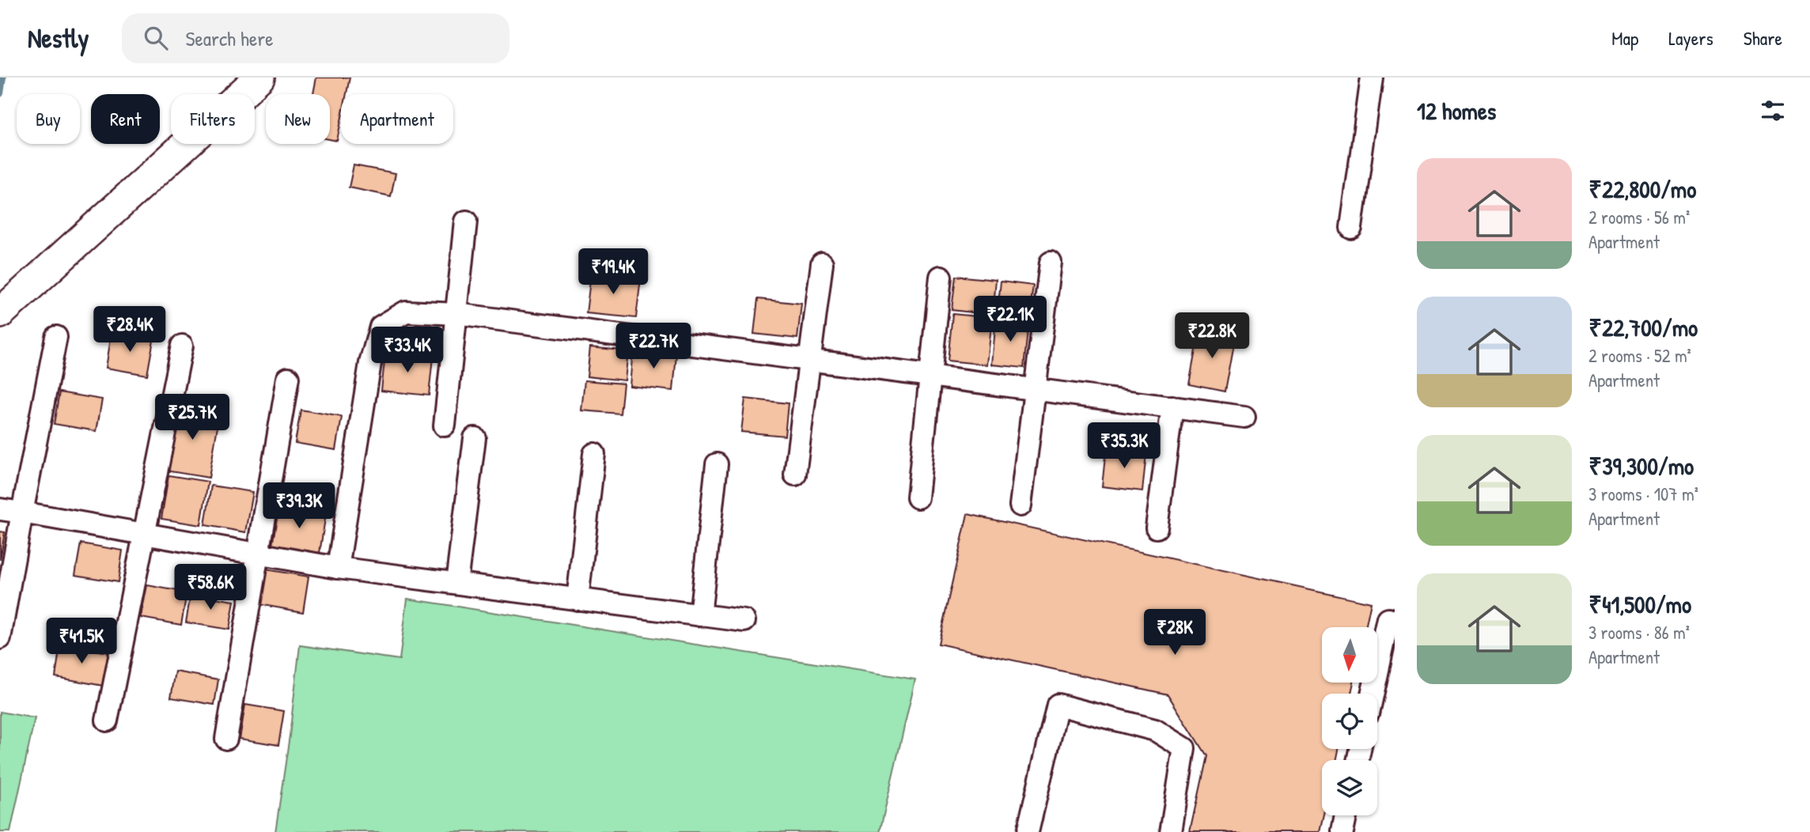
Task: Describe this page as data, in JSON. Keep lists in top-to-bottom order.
{
  "north": "bottom",
  "page": {
    "header": "Nestly",
    "search": "Search here",
    "nav": ["Map", "Layers", "Share"],
    "heading": "12 homes",
    "chip": [
      "Buy",
      "Rent",
      "Filters",
      "New",
      "Apartment"
    ],
    "list": [
      {
        "name": "₹22,800/mo",
        "note": "2 rooms · 56 m² · Apartment"
      },
      {
        "name": "₹22,700/mo",
        "note": "2 rooms · 52 m² · Apartment"
      },
      {
        "name": "₹39,300/mo",
        "note": "3 rooms · 107 m² · Apartment"
      },
      {
        "name": "₹41,500/mo",
        "note": "3 rooms · 86 m² · Apartment"
      }
    ],
    "price": [
      "₹19.4K",
      "₹22.1K",
      "₹28.4K",
      "₹22.8K",
      "₹22.7K",
      "₹33.4K",
      "₹25.7K",
      "₹35.3K",
      "₹39.3K",
      "₹58.6K",
      "₹28K",
      "₹41.5K"
    ]
  }
}
